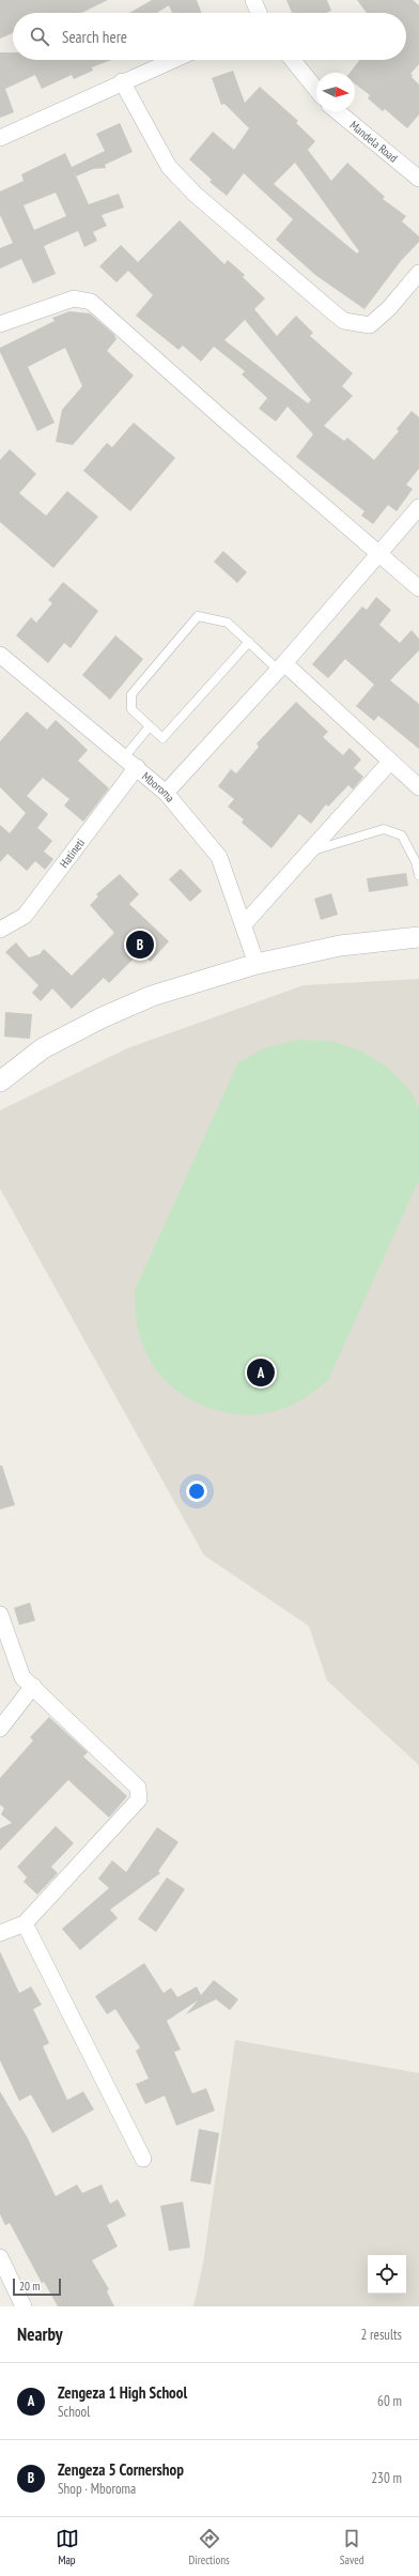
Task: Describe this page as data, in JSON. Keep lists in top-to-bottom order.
{
  "streets": {
    "street": ["Mandela Road", "Mboroma", "Hatineti"]
  },
  "crossings": [
    ["Mboroma", "Hatineti"]
  ],
  "scale_bar": "20 m",
  "north": "right",
  "page": {
    "search": "Search here",
    "pins": ["B", "A"],
    "scale": "20 m",
    "heading": ["Nearby", "2 results"],
    "list": [
      {
        "mark": "A",
        "name": "Zengeza 1 High School",
        "note": "School",
        "value": "60 m"
      },
      {
        "mark": "B",
        "name": "Zengeza 5 Cornershop",
        "note": "Shop · Mboroma",
        "value": "230 m"
      }
    ],
    "nav": ["Map", "Directions", "Saved"]
  }
}
